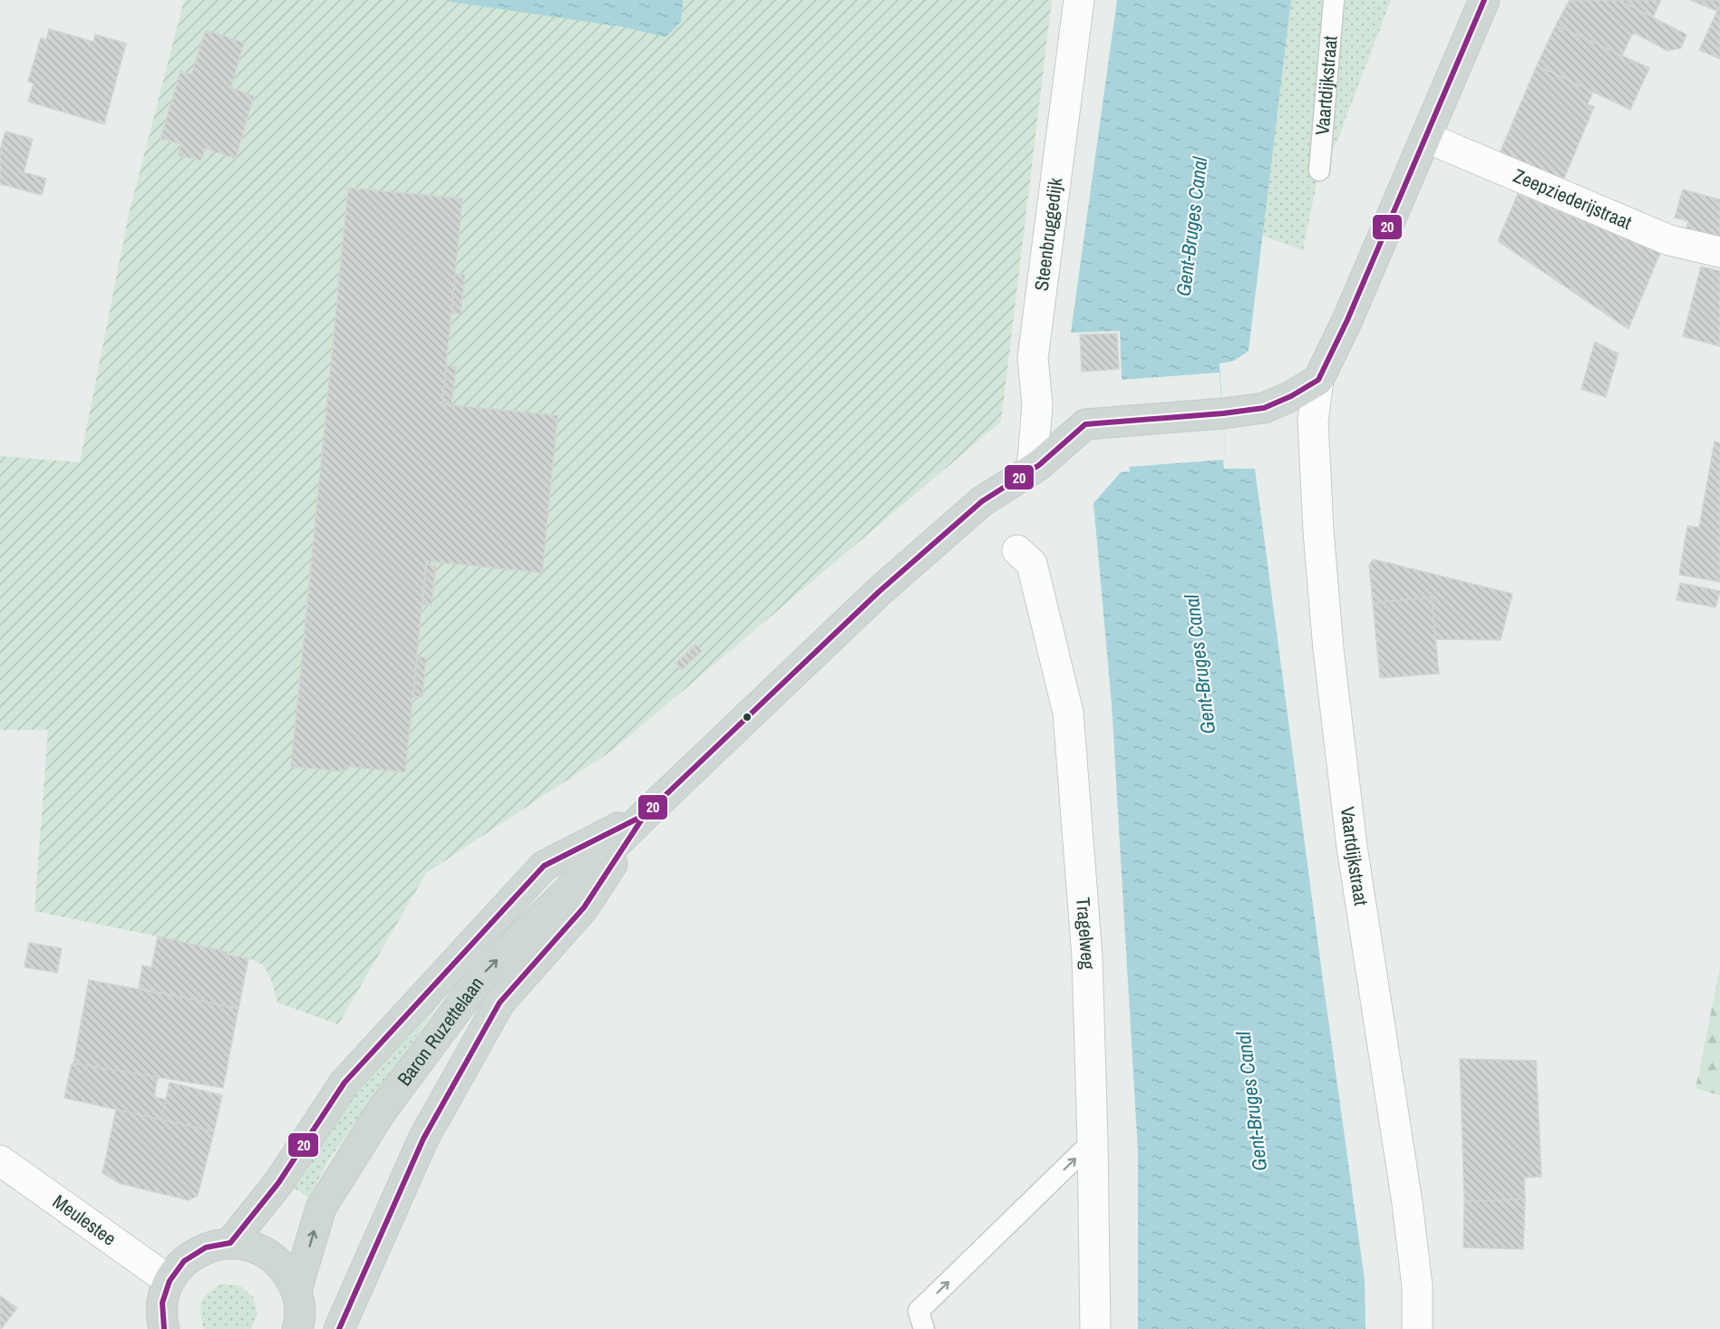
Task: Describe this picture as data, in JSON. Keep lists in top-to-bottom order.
{
  "streets": {
    "main road": ["Baron Ruzettelaan"],
    "street": [
      "Vaartdijkstraat",
      "Zeepziederijstraat",
      "Steenbruggedijk",
      "Tragelweg",
      "Meulestee"
    ]
  },
  "crossings": [
    ["Vaartdijkstraat", "Baron Ruzettelaan"],
    ["Steenbruggedijk", "Baron Ruzettelaan"]
  ],
  "water": ["Gent-Bruges Canal"],
  "lines": ["transit line 20"]
}
